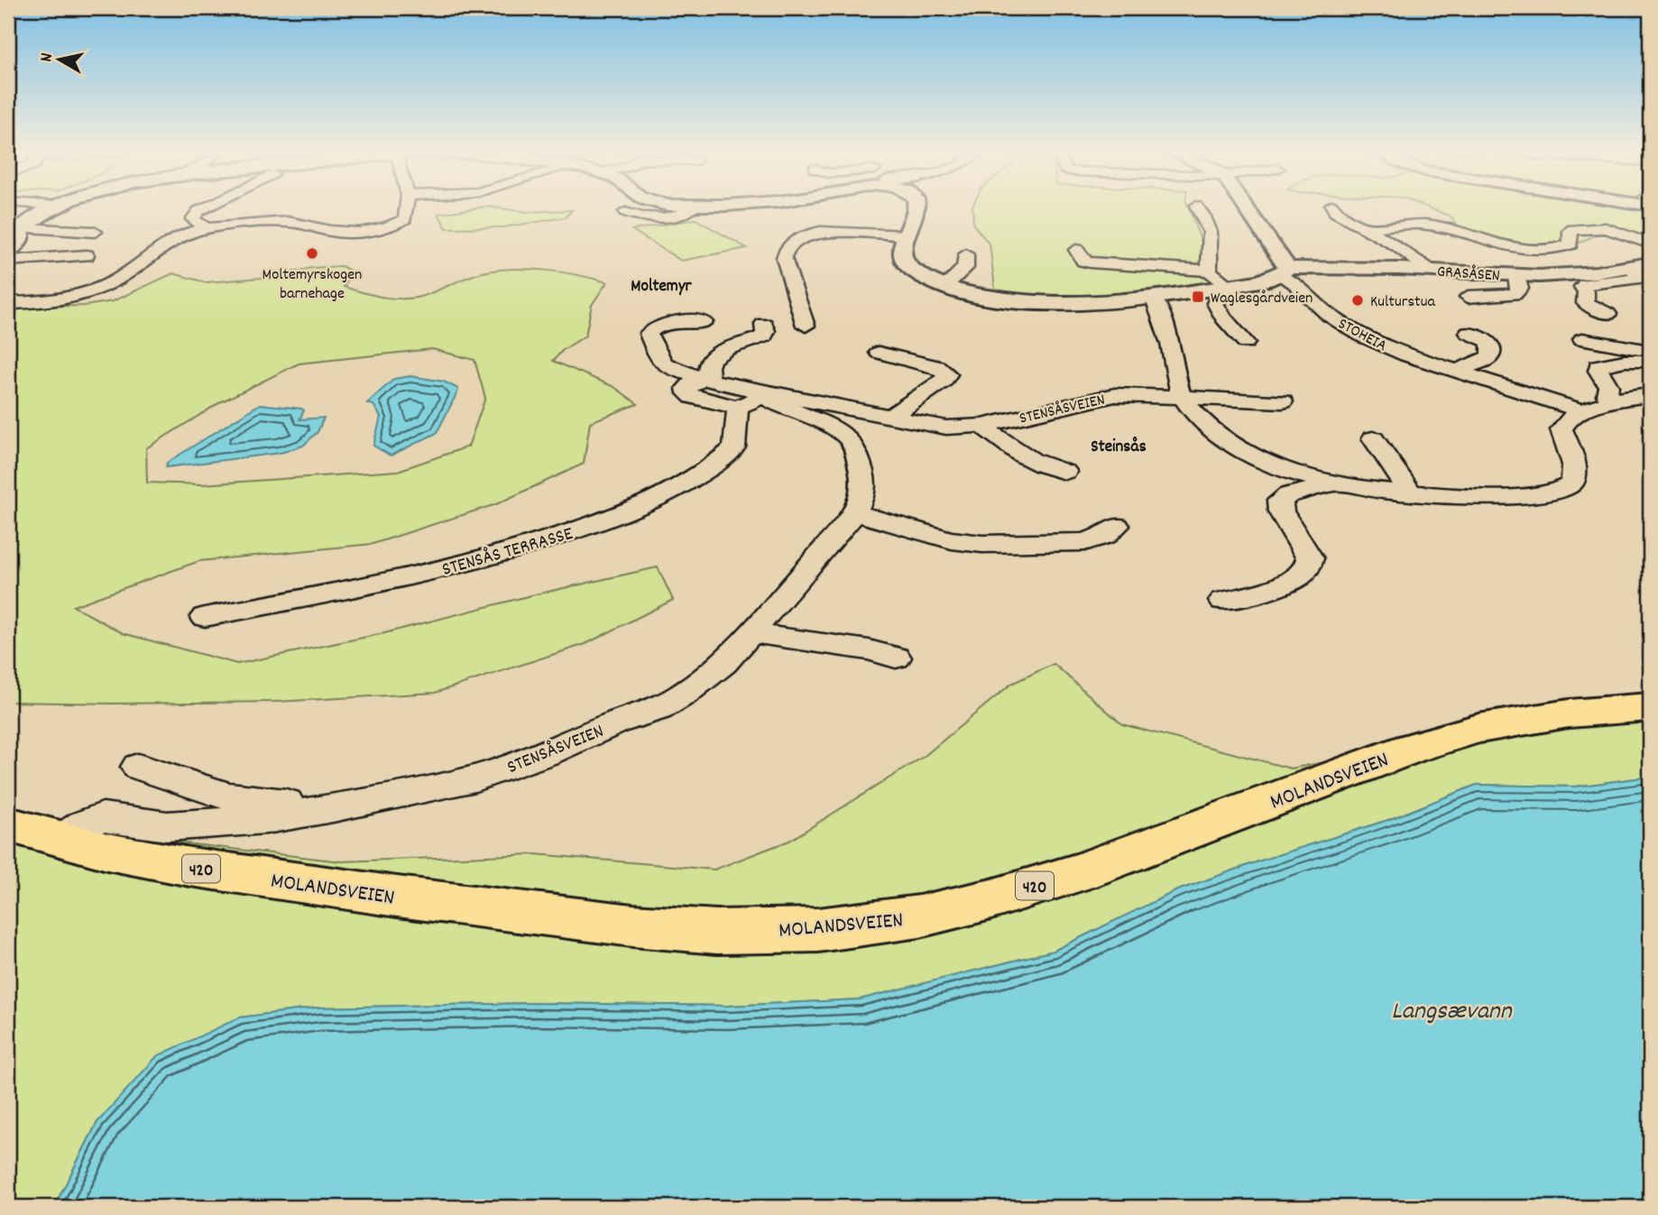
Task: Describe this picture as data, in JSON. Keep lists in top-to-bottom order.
{
  "streets": {
    "main road": ["GRASÅSEN", "MOLANDSVEIEN", "420"],
    "street": ["STOHEIA", "STENSÅSVEIEN", "STENSÅS TERRASSE"]
  },
  "crossings": [
    ["GRASÅSEN", "STOHEIA"],
    ["STENSÅSVEIEN", "STENSÅS TERRASSE"],
    ["STENSÅSVEIEN", "MOLANDSVEIEN"]
  ],
  "districts": ["Moltemyr", "Steinsås"],
  "water": ["Langsævann"],
  "places": {
    "other": ["Moltemyrskogen barnehage", "Kulturstua"],
    "transit": ["Waglesgårdveien"]
  },
  "north": "left"
}
